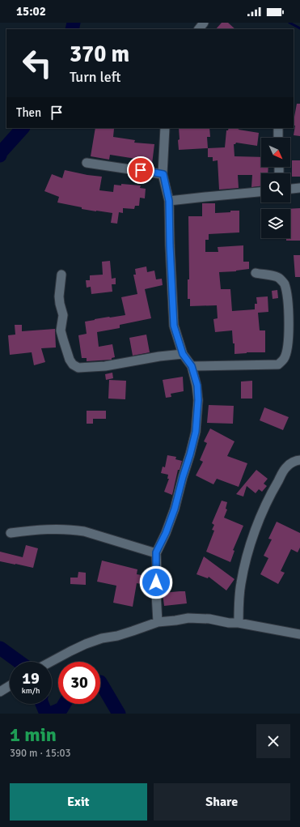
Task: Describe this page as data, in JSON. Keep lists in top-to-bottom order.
{
  "north": "bottom right",
  "page": {
    "status": "15:02",
    "turn": ["370 m", "Turn left"],
    "then": "Then",
    "speed": "19 km/h",
    "limit": "30",
    "heading": ["1 min", "390 m · 15:03"],
    "buttons": ["Exit", "Share"]
  }
}
